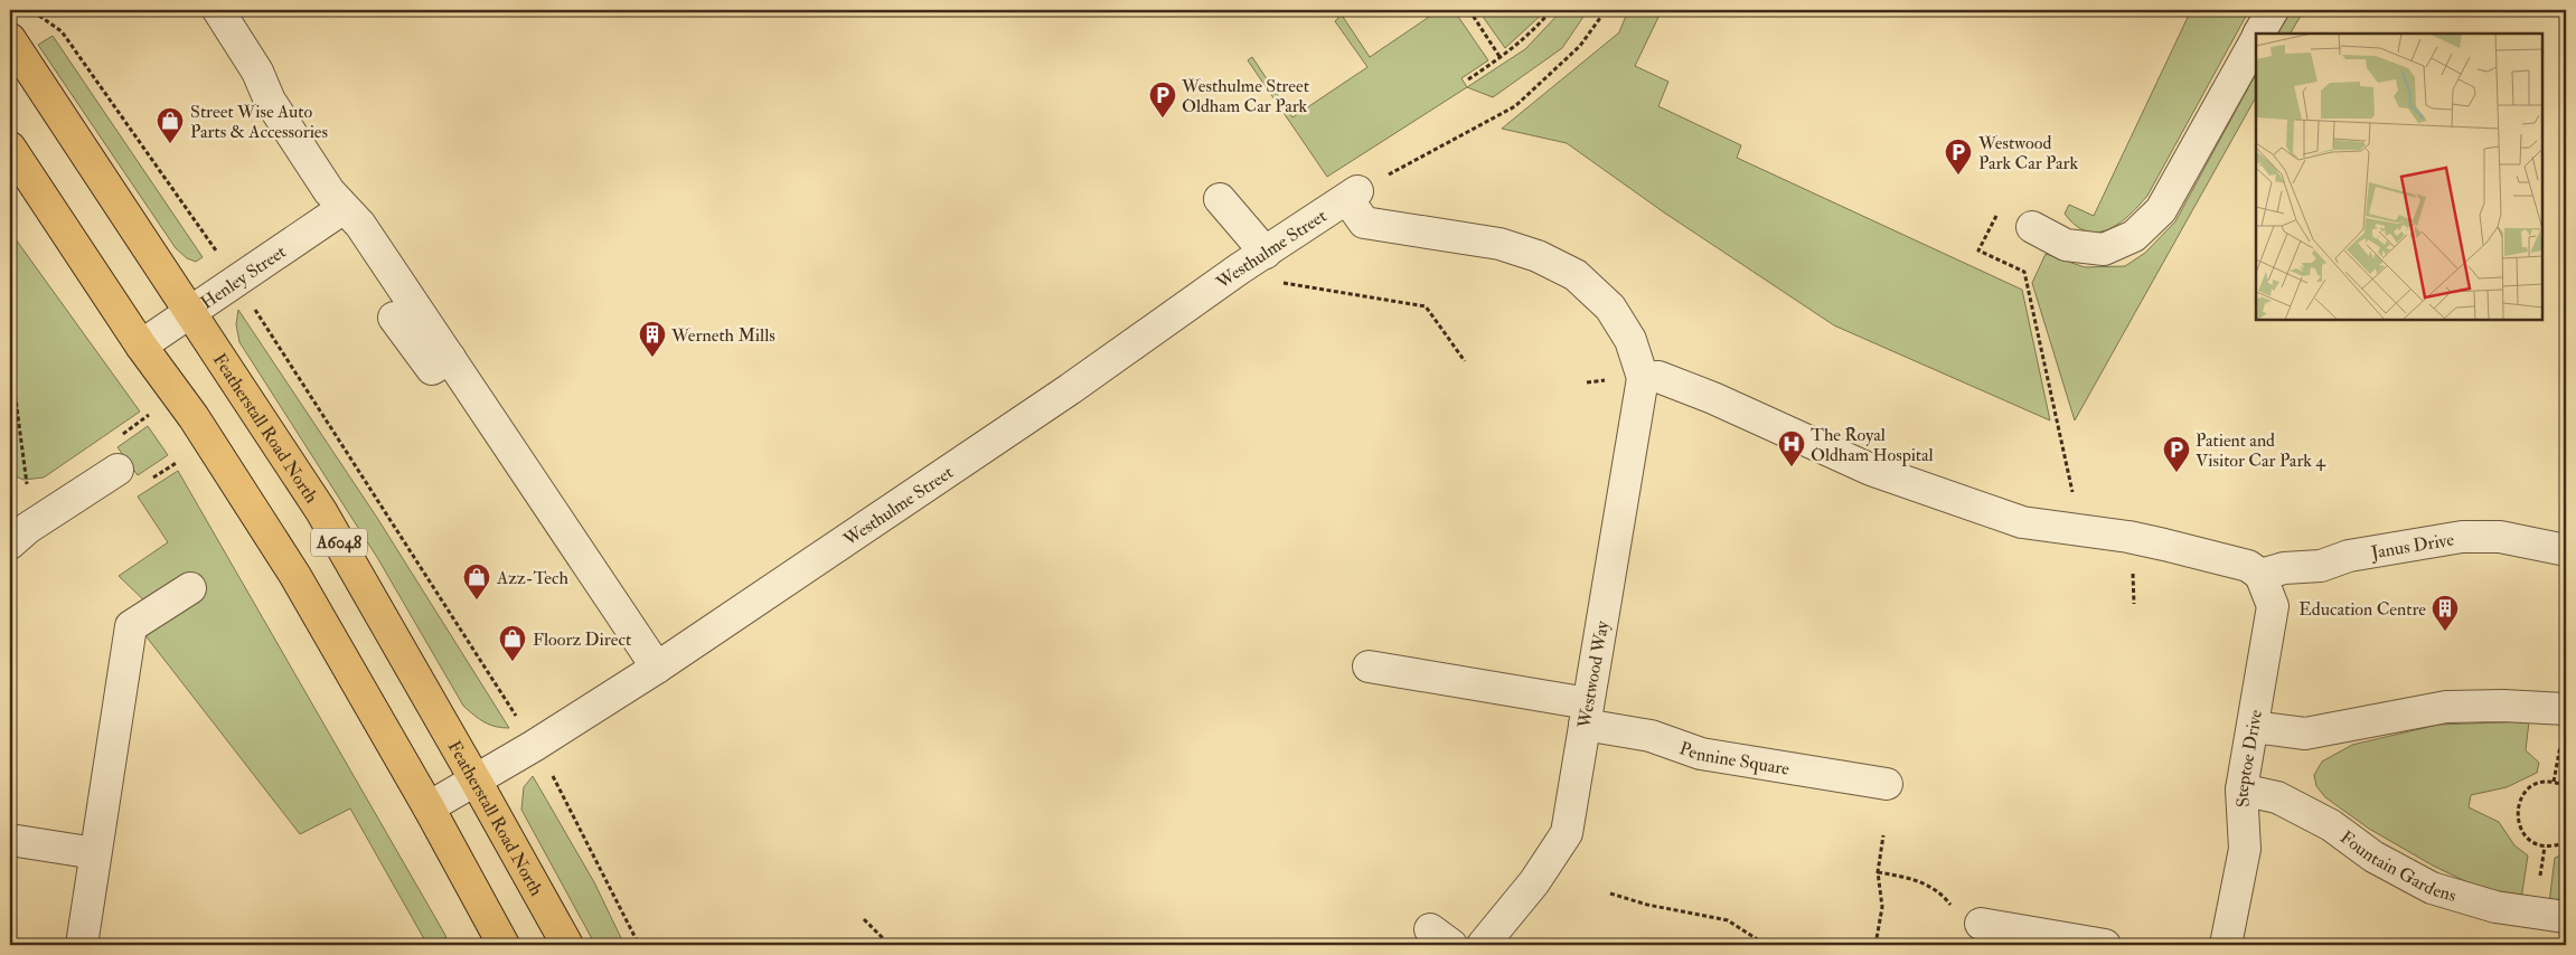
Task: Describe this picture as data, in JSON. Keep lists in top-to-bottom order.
{
  "streets": {
    "main road": ["Featherstall Road North", "A6048"],
    "street": [
      "Westhulme Street",
      "Henley Street",
      "Janus Drive",
      "Westwood Way",
      "Pennine Square",
      "Steptoe Drive",
      "Fountain Gardens"
    ]
  },
  "crossings": [
    ["Westhulme Street", "Featherstall Road North"],
    ["Westhulme Street", "A6048"],
    ["Henley Street", "Featherstall Road North"],
    ["Henley Street", "A6048"],
    ["Janus Drive", "Steptoe Drive"],
    ["Westwood Way", "Pennine Square"],
    ["Steptoe Drive", "Fountain Gardens"]
  ],
  "places": {
    "parking": ["Westhulme Street Oldham Car Park", "Westwood Park Car Park", "Patient and Visitor Car Park 4"],
    "shop": ["Street Wise Auto Parts & Accessories", "Azz-Tech", "Floorz Direct"],
    "building": ["Werneth Mills", "Education Centre"],
    "hospital": ["The Royal Oldham Hospital"]
  }
}
